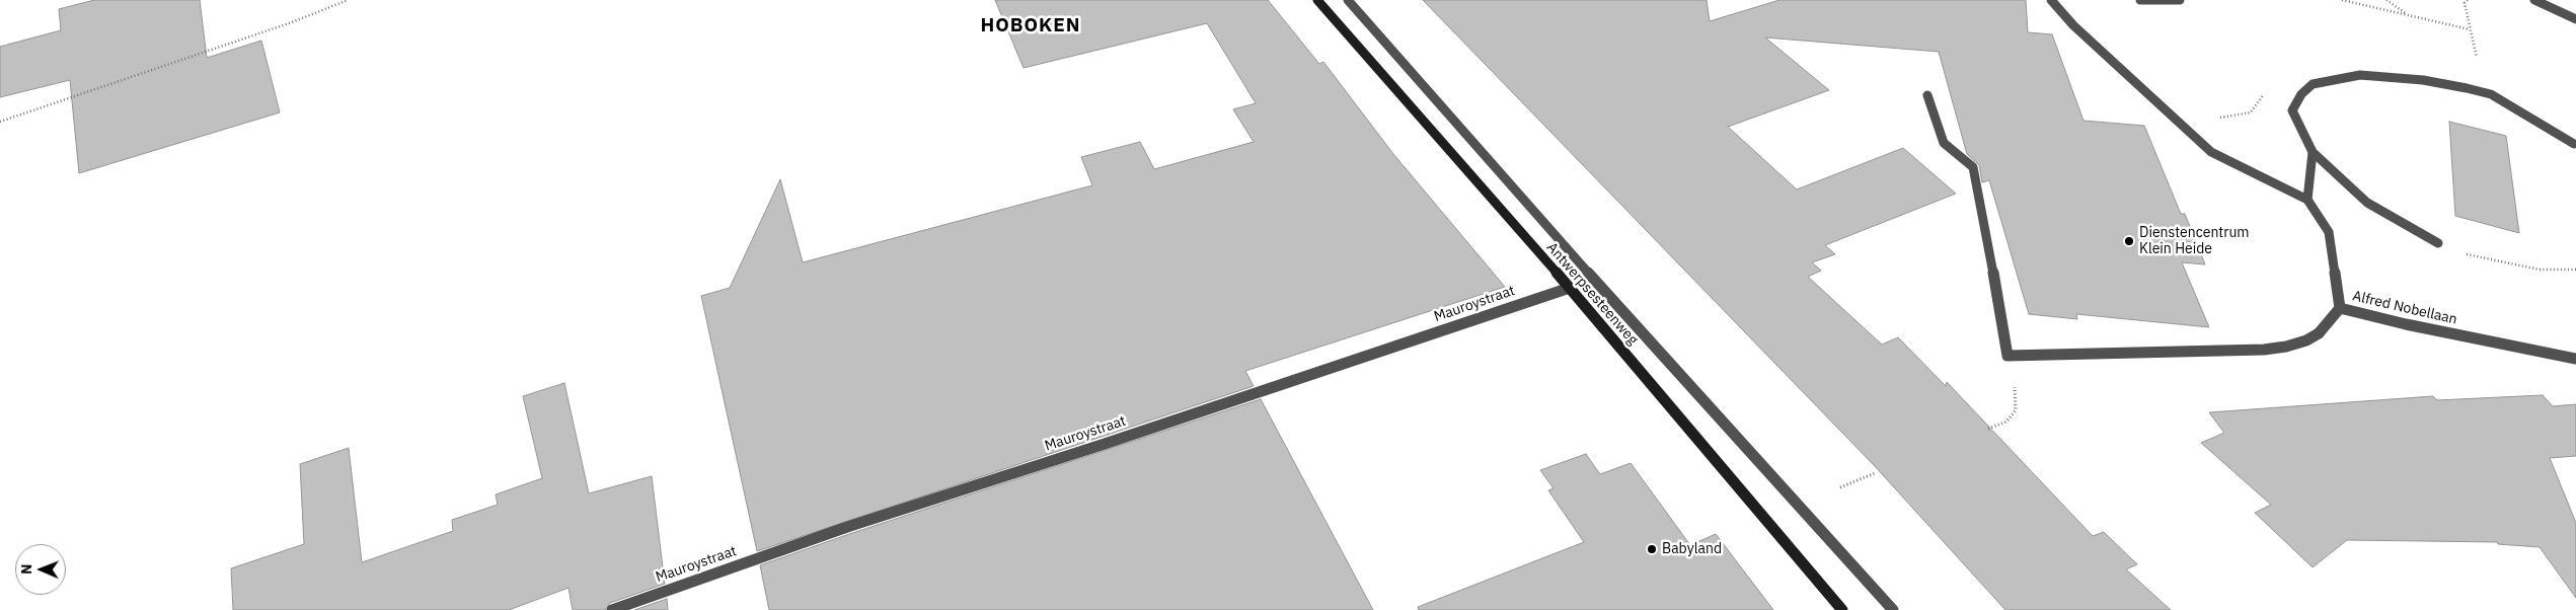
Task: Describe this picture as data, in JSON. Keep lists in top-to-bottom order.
{
  "streets": {
    "street": ["Antwerpsesteenweg", "Mauroystraat", "Alfred Nobellaan"]
  },
  "crossings": [
    ["Antwerpsesteenweg", "Mauroystraat"]
  ],
  "districts": ["HOBOKEN"],
  "places": ["Dienstencentrum Klein Heide", "Babyland"],
  "north": "left"
}
